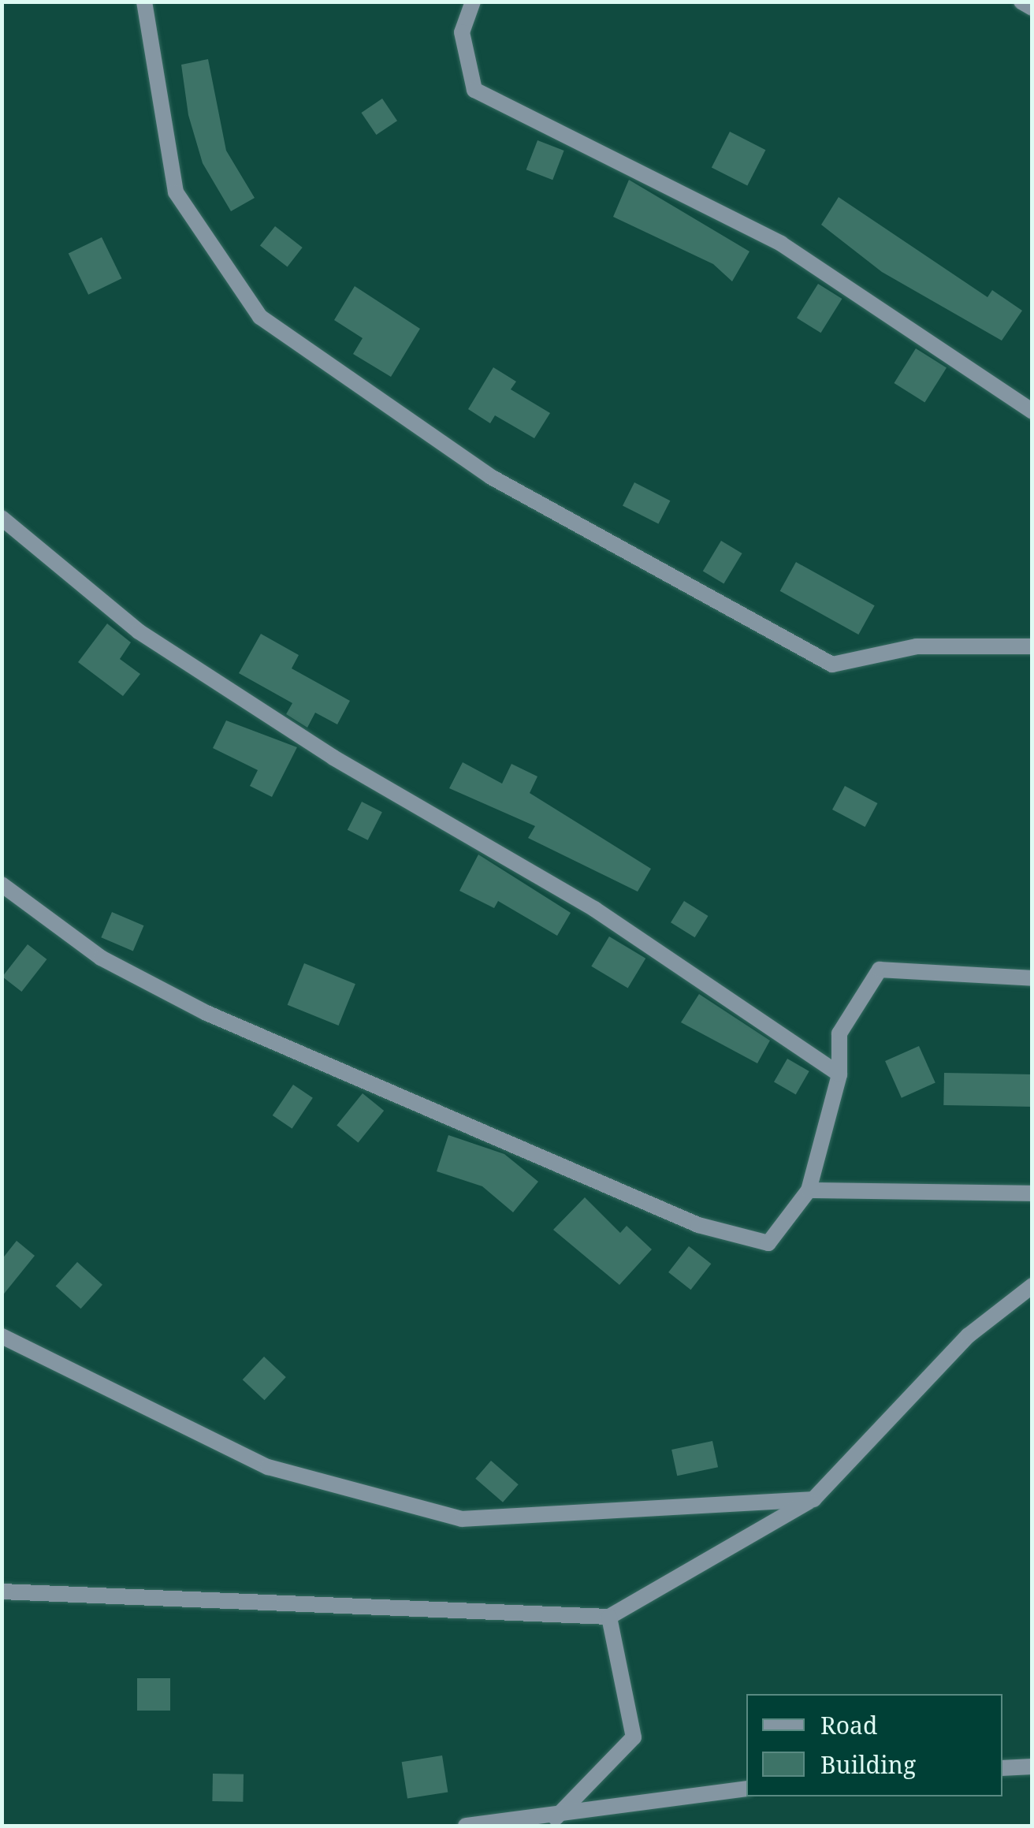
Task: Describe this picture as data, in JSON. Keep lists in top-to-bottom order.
{
  "legend": ["Road", "Building"]
}
